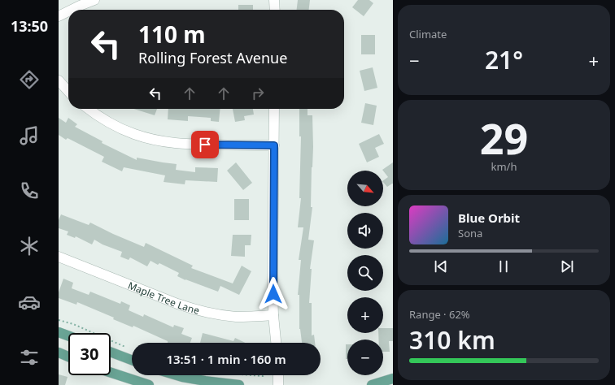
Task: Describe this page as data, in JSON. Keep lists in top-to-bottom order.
{
  "streets": {
    "street": ["Maple Tree Lane"]
  },
  "north": "bottom right",
  "page": {
    "tabs": "13:50",
    "tile": [
      "Climate",
      ["29", "km/h"],
      ["Range · 62%", "310 km"]
    ],
    "turn": ["110 m", "Rolling Forest Avenue"],
    "heat": ["−", "21°", "+"],
    "map_buttons": ["+", "−"],
    "song": ["Blue Orbit", "Sona"],
    "limit": "30",
    "trip": "13:51 · 1 min · 160 m"
  }
}
